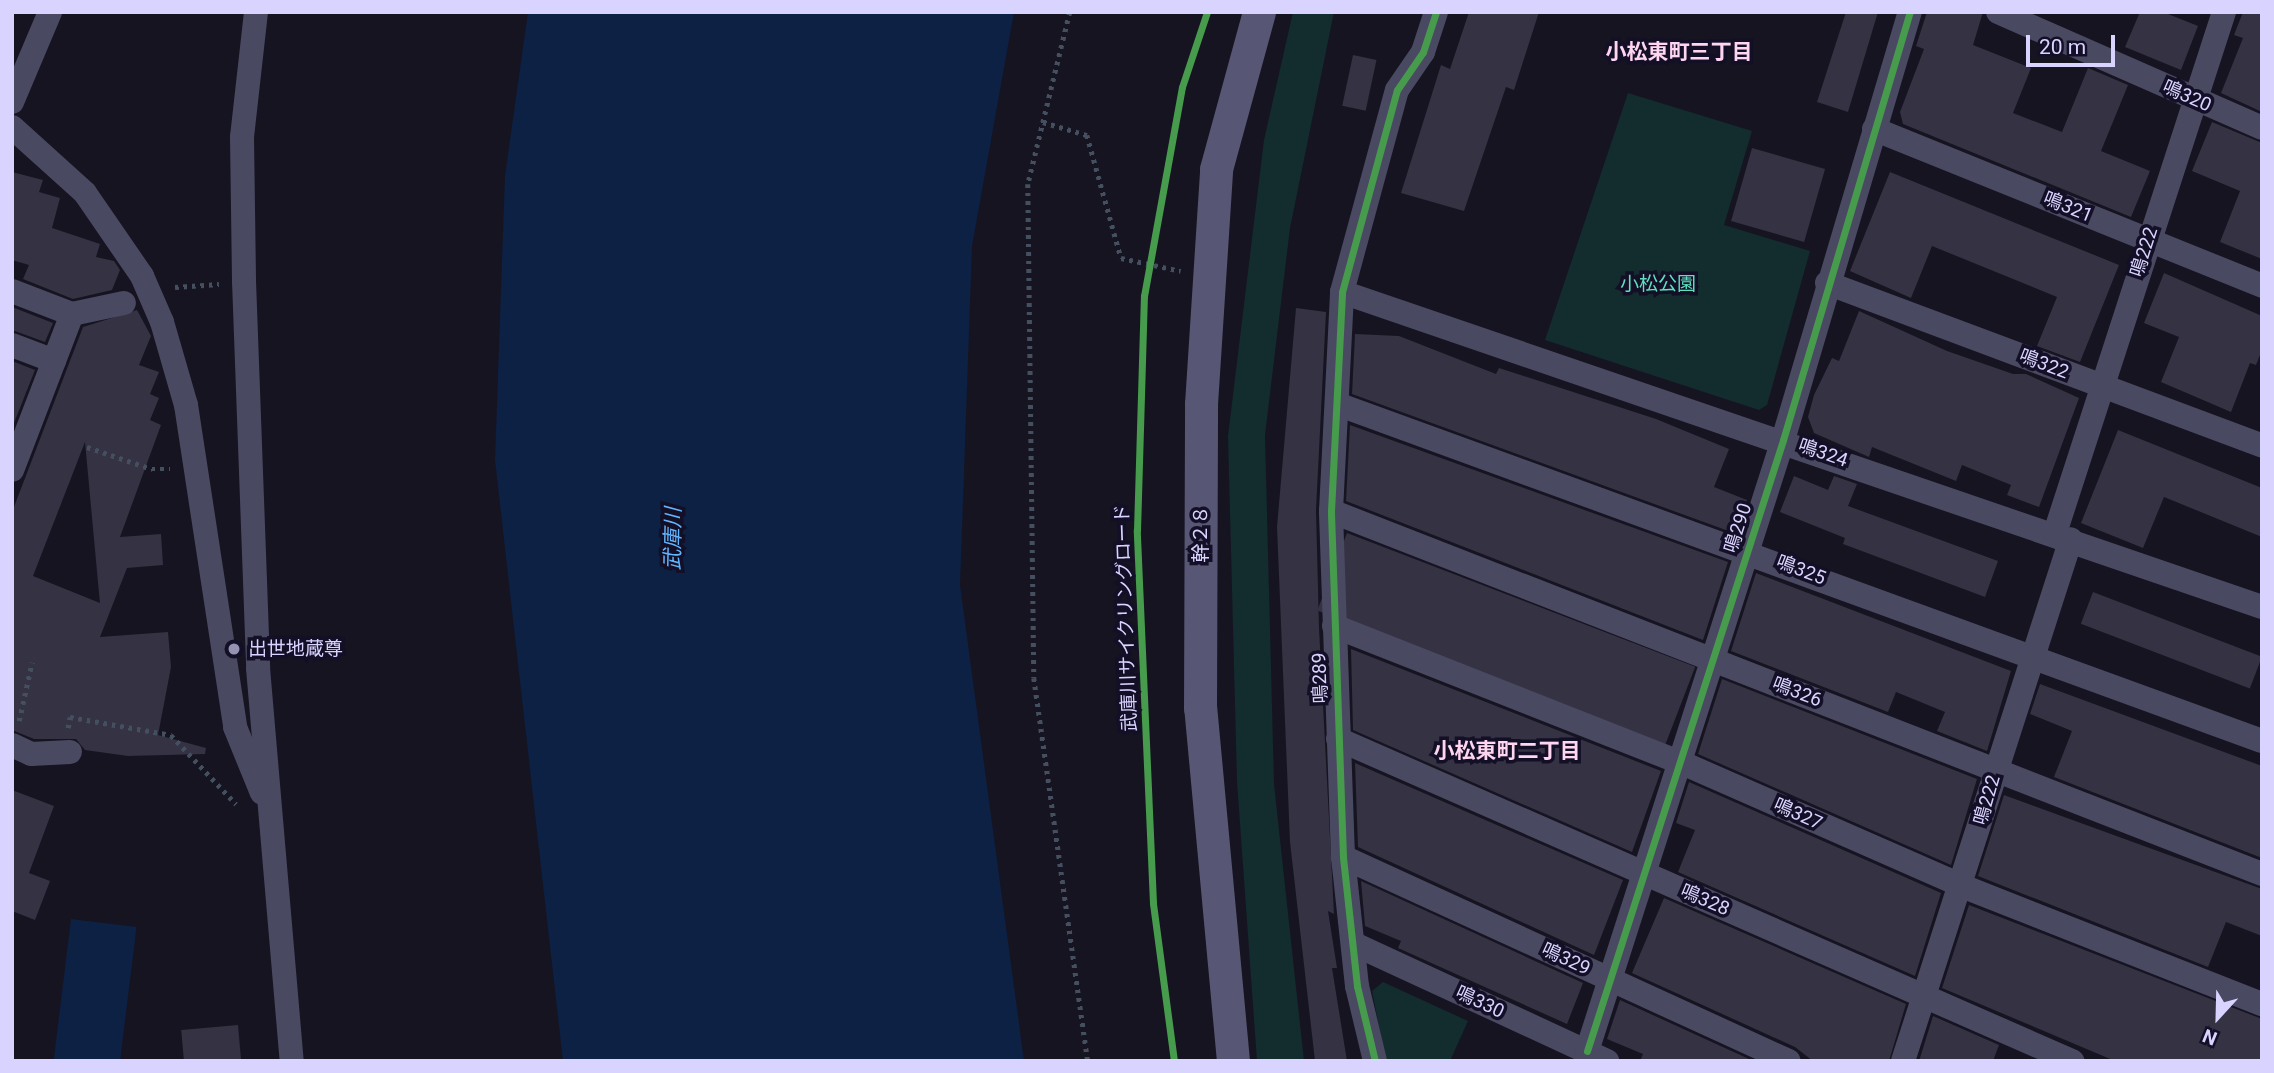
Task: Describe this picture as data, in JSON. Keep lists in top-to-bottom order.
{
  "streets": {
    "street": [
      "鳴320",
      "鳴321",
      "鳴222",
      "鳴322",
      "鳴324",
      "鳴290",
      "幹２８",
      "鳴325",
      "鳴289",
      "鳴326",
      "鳴327",
      "鳴328",
      "鳴329",
      "鳴330"
    ],
    "cycle path": ["武庫川サイクリングロード"]
  },
  "crossings": [
    ["鳴320", "鳴222"],
    ["鳴321", "鳴222"],
    ["鳴321", "鳴290"],
    ["鳴222", "鳴322"],
    ["鳴222", "鳴324"],
    ["鳴222", "鳴325"],
    ["鳴222", "鳴326"],
    ["鳴222", "鳴327"],
    ["鳴222", "鳴328"],
    ["鳴322", "鳴290"],
    ["鳴324", "鳴290"],
    ["鳴324", "鳴289"],
    ["鳴290", "鳴325"],
    ["鳴290", "鳴326"],
    ["鳴290", "鳴327"],
    ["鳴290", "鳴328"],
    ["鳴290", "鳴329"],
    ["鳴290", "鳴330"],
    ["鳴325", "鳴289"],
    ["鳴289", "鳴326"],
    ["鳴289", "鳴327"],
    ["鳴289", "鳴328"],
    ["鳴289", "鳴329"],
    ["鳴289", "鳴330"]
  ],
  "districts": ["小松東町三丁目", "小松東町二丁目"],
  "water": ["武庫川"],
  "parks": ["小松公園"],
  "places": ["出世地蔵尊"],
  "scale_bar": "20 m",
  "north": "bottom"
}
